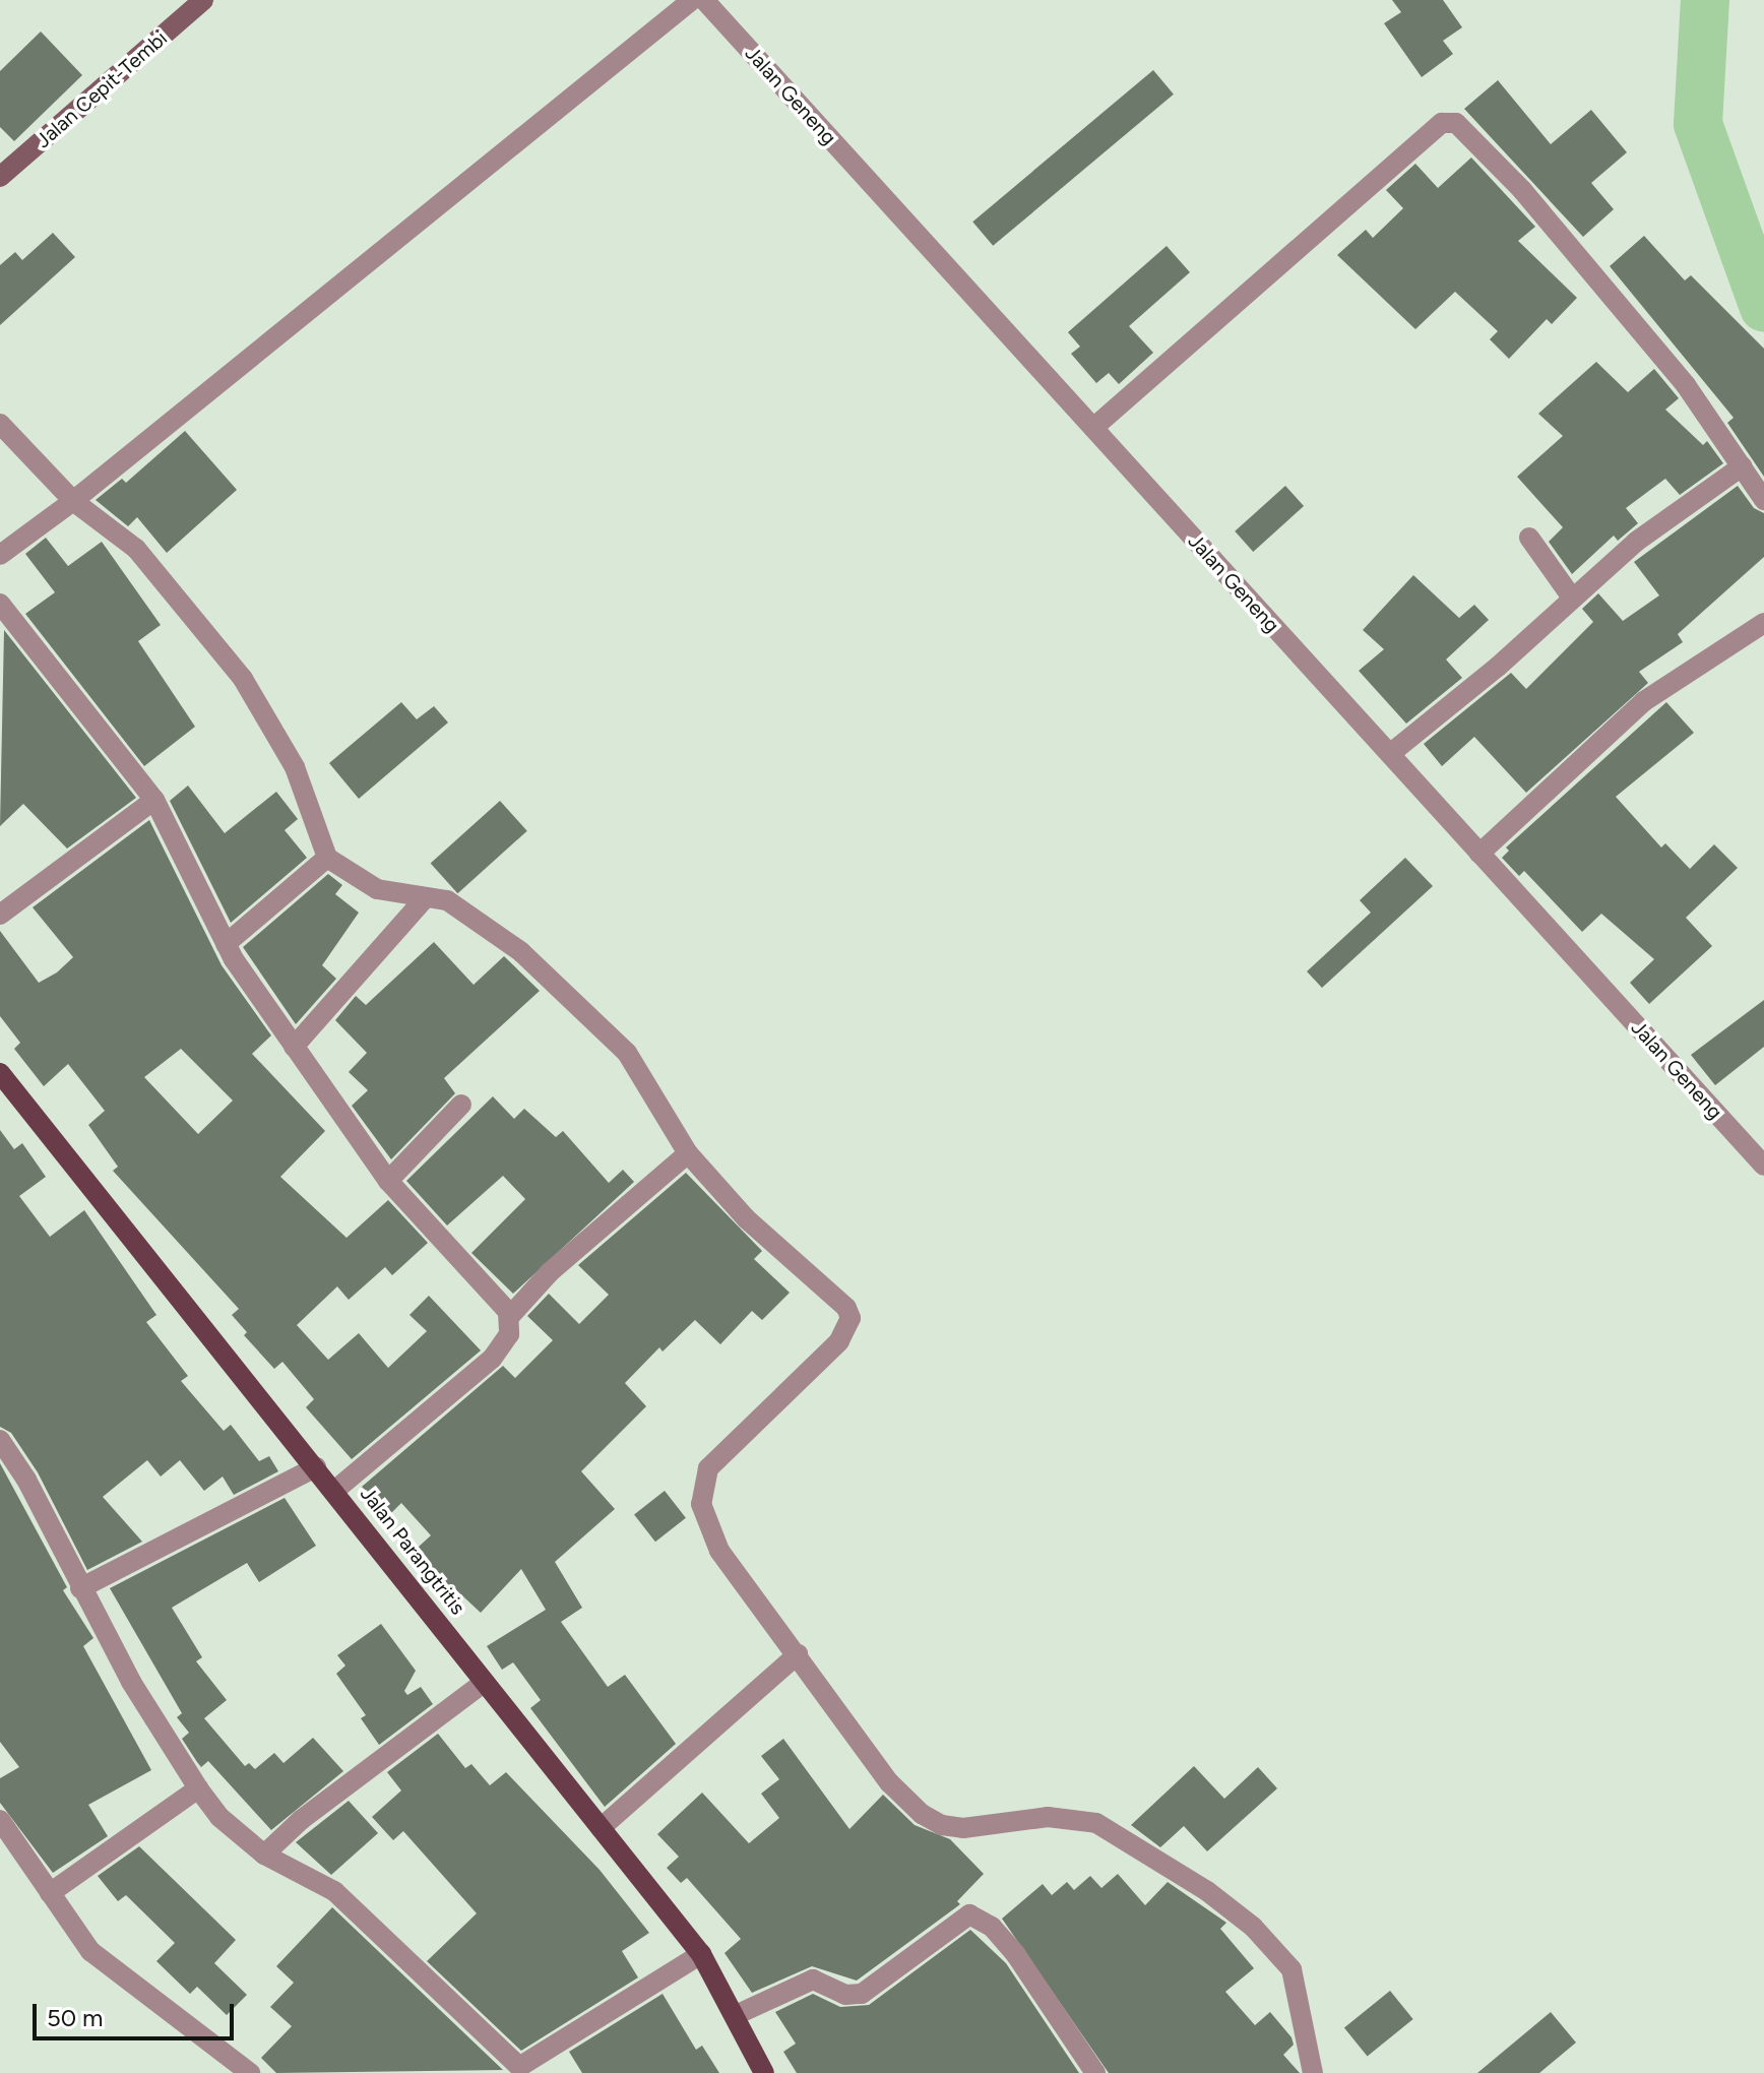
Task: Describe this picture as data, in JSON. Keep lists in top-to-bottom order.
{
  "streets": {
    "main road": ["Jalan Cepit-Tembi", "Jalan Parangtritis"],
    "street": ["Jalan Geneng"]
  },
  "scale_bar": "50 m"
}
